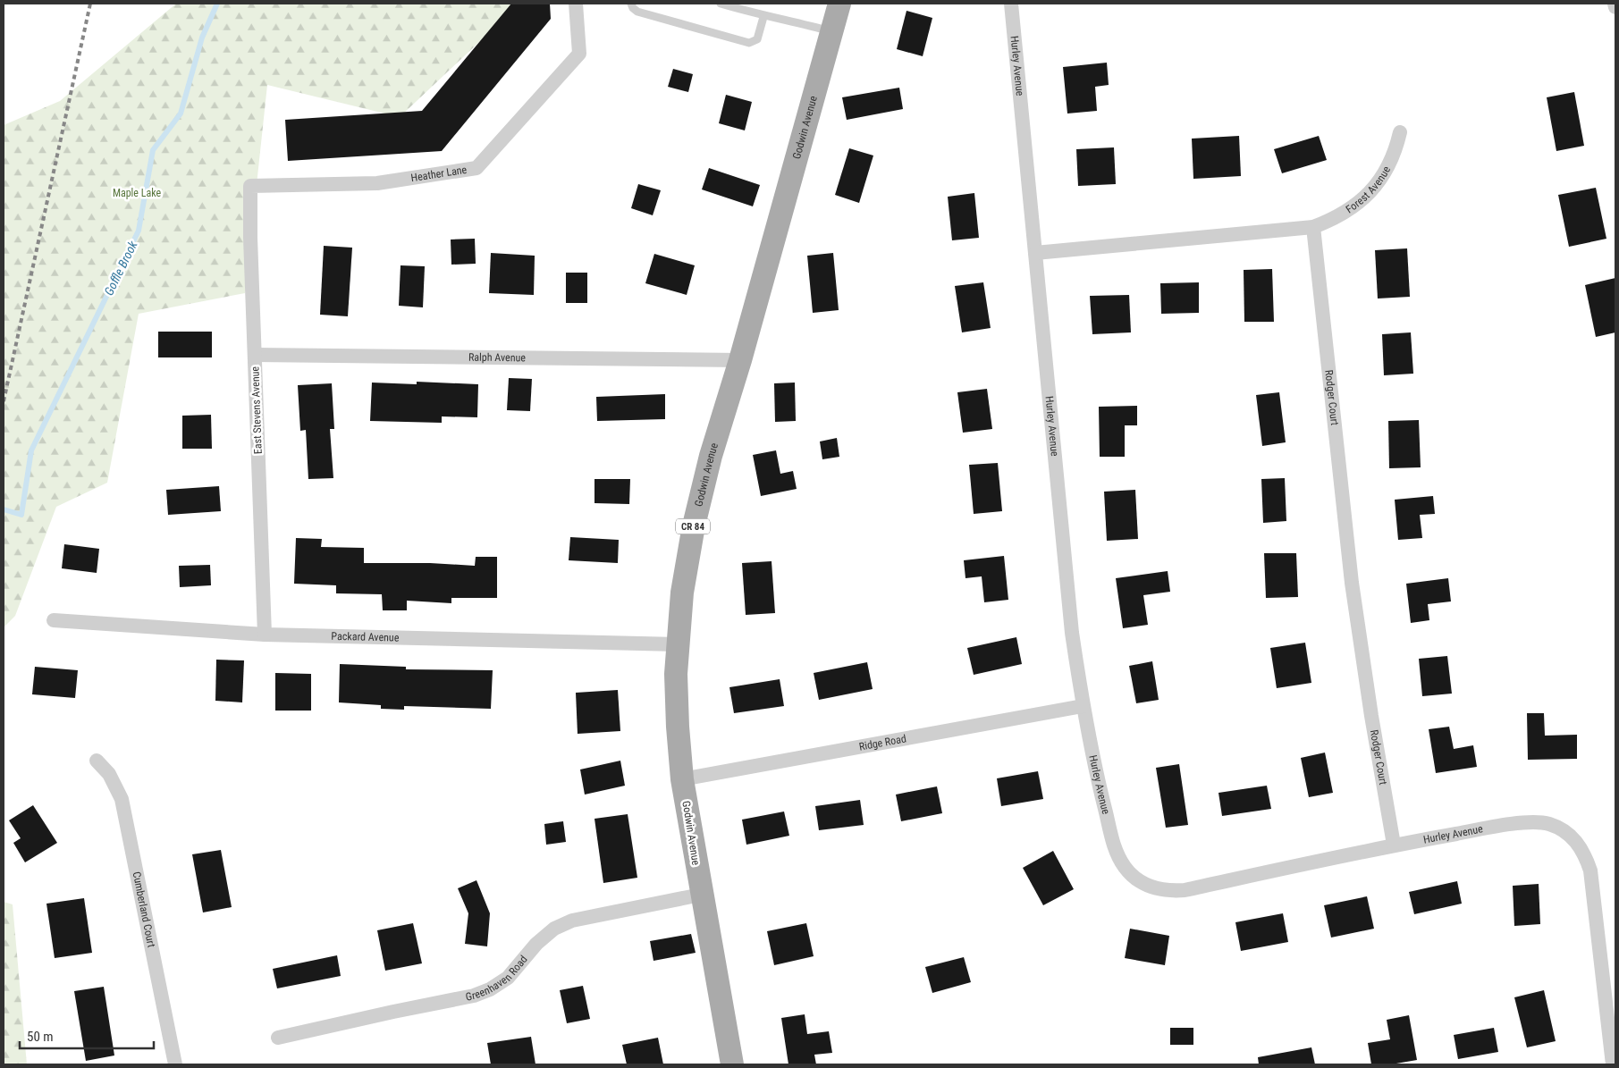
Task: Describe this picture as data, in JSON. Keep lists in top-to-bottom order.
{
  "streets": {
    "main road": ["Godwin Avenue", "CR 84"],
    "street": [
      "Hurley Avenue",
      "Heather Lane",
      "Forest Avenue",
      "Ralph Avenue",
      "Rodger Court",
      "East Stevens Avenue",
      "Packard Avenue",
      "Ridge Road",
      "Cumberland Court",
      "Greenhaven Road"
    ]
  },
  "crossings": [
    ["Hurley Avenue", "Rodger Court"],
    ["Hurley Avenue", "Ridge Road"],
    ["Godwin Avenue", "Ralph Avenue"],
    ["Godwin Avenue", "Packard Avenue"],
    ["Godwin Avenue", "Ridge Road"],
    ["Godwin Avenue", "Greenhaven Road"],
    ["Heather Lane", "East Stevens Avenue"],
    ["Forest Avenue", "Rodger Court"],
    ["Ralph Avenue", "East Stevens Avenue"],
    ["East Stevens Avenue", "Packard Avenue"]
  ],
  "water": ["Goffle Brook"],
  "parks": ["Maple Lake"],
  "scale_bar": "50 m"
}
